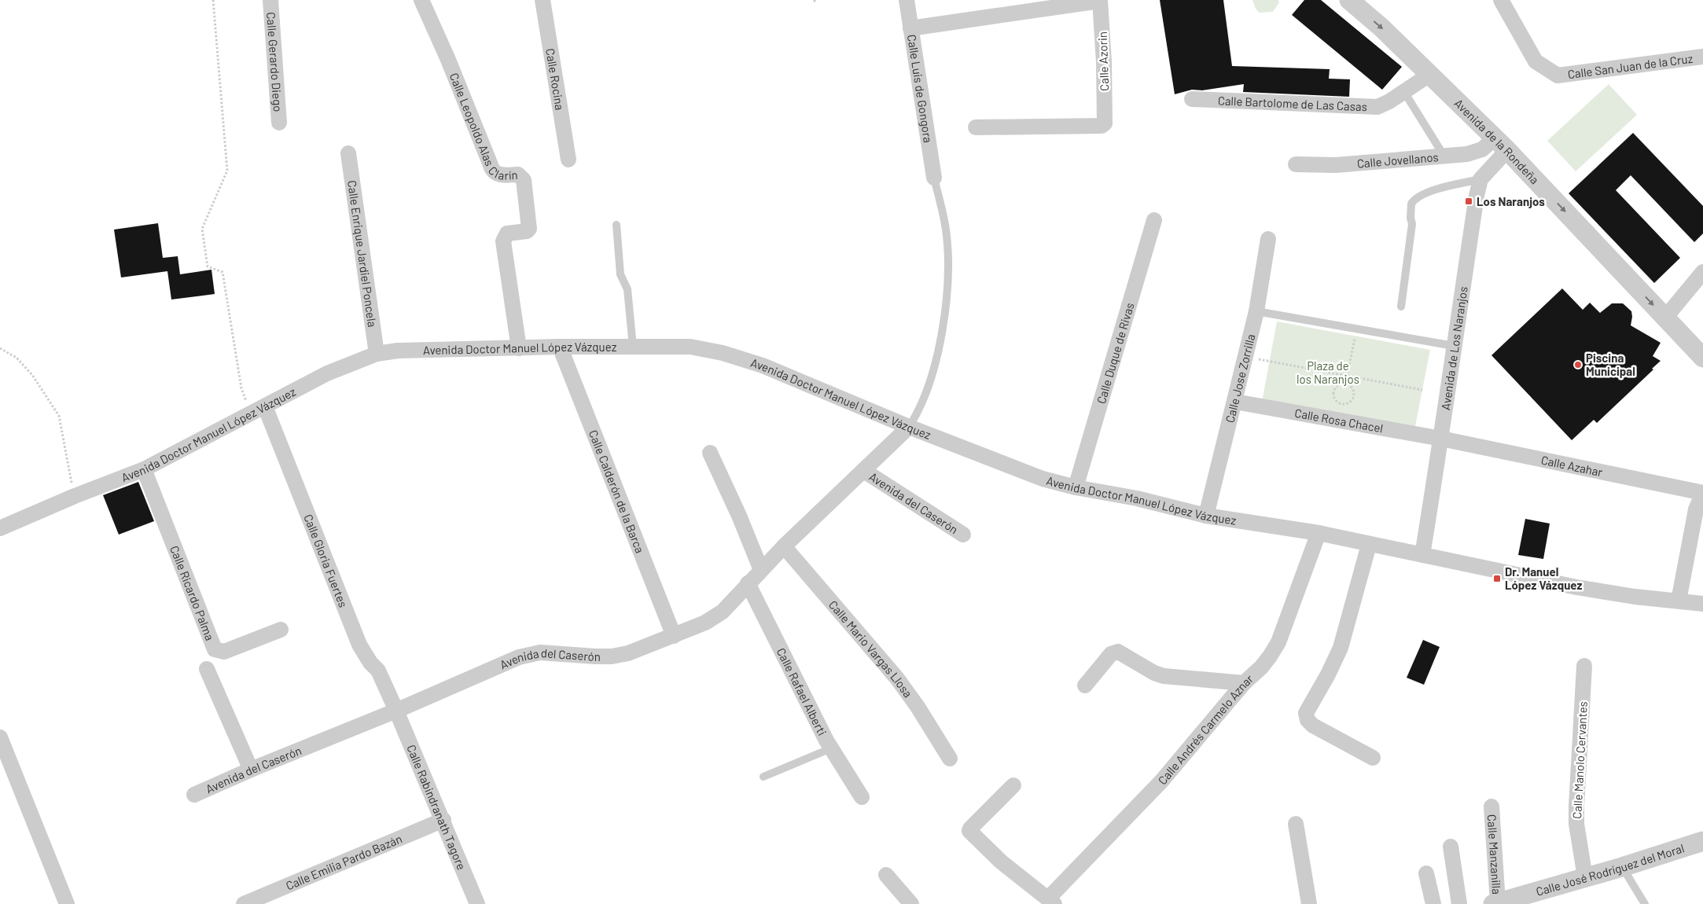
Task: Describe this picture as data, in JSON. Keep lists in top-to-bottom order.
{
  "streets": {
    "street": [
      "Calle Gerardo Diego",
      "Calle Azorin",
      "Calle San Juan de la Cruz",
      "Calle Rocina",
      "Calle Luis de Gongora",
      "Calle Bartolome de Las Casas",
      "Calle Leopoldo Alas Clarín",
      "Avenida de la Rondeña",
      "Calle Jovellanos",
      "Calle Enrique Jardiel Poncela",
      "Avenida de Los Naranjos",
      "Avenida Doctor Manuel López Vázquez",
      "Calle Duque de Rivas",
      "Calle Jose Zorrilla",
      "Calle Rosa Chacel",
      "Calle Azahar",
      "Calle Calderón de la Barca",
      "Avenida del Caserón",
      "Calle Gloria Fuertes",
      "Calle Ricardo Palma",
      "Calle Mario Vargas Llosa",
      "Calle Rafael Alberti",
      "Calle Andrés Carmelo Aznar",
      "Calle Manolo Cervantes",
      "Calle Rabindranath Tagore",
      "Calle Manzanilla",
      "Calle Emilia Pardo Bazán",
      "Calle José Rodríguez del Moral"
    ]
  },
  "crossings": [
    ["Calle Bartolome de Las Casas", "Avenida de la Rondeña"],
    ["Calle Leopoldo Alas Clarín", "Avenida Doctor Manuel López Vázquez"],
    ["Avenida de la Rondeña", "Calle Jovellanos"],
    ["Avenida de la Rondeña", "Avenida de Los Naranjos"],
    ["Calle Jovellanos", "Avenida de Los Naranjos"],
    ["Calle Enrique Jardiel Poncela", "Avenida Doctor Manuel López Vázquez"],
    ["Avenida de Los Naranjos", "Avenida Doctor Manuel López Vázquez"],
    ["Avenida de Los Naranjos", "Calle Rosa Chacel"],
    ["Avenida de Los Naranjos", "Calle Azahar"],
    ["Avenida Doctor Manuel López Vázquez", "Calle Duque de Rivas"],
    ["Avenida Doctor Manuel López Vázquez", "Calle Jose Zorrilla"],
    ["Avenida Doctor Manuel López Vázquez", "Calle Calderón de la Barca"],
    ["Avenida Doctor Manuel López Vázquez", "Avenida del Caserón"],
    ["Avenida Doctor Manuel López Vázquez", "Calle Gloria Fuertes"],
    ["Avenida Doctor Manuel López Vázquez", "Calle Ricardo Palma"],
    ["Avenida Doctor Manuel López Vázquez", "Calle Andrés Carmelo Aznar"],
    ["Calle Jose Zorrilla", "Calle Rosa Chacel"],
    ["Calle Rosa Chacel", "Calle Azahar"],
    ["Calle Calderón de la Barca", "Avenida del Caserón"],
    ["Avenida del Caserón", "Calle Gloria Fuertes"],
    ["Avenida del Caserón", "Calle Mario Vargas Llosa"],
    ["Avenida del Caserón", "Calle Rafael Alberti"],
    ["Avenida del Caserón", "Calle Rabindranath Tagore"],
    ["Calle Gloria Fuertes", "Calle Rabindranath Tagore"],
    ["Calle Manolo Cervantes", "Calle José Rodríguez del Moral"],
    ["Calle Rabindranath Tagore", "Calle Emilia Pardo Bazán"],
    ["Calle Manzanilla", "Calle José Rodríguez del Moral"]
  ],
  "one_way": ["Avenida de la Rondeña"],
  "parks": ["Plaza de los Naranjos"],
  "places": {
    "transit": ["Los Naranjos", "Dr. Manuel López Vázquez"],
    "other": ["Piscina Municipal"]
  }
}
